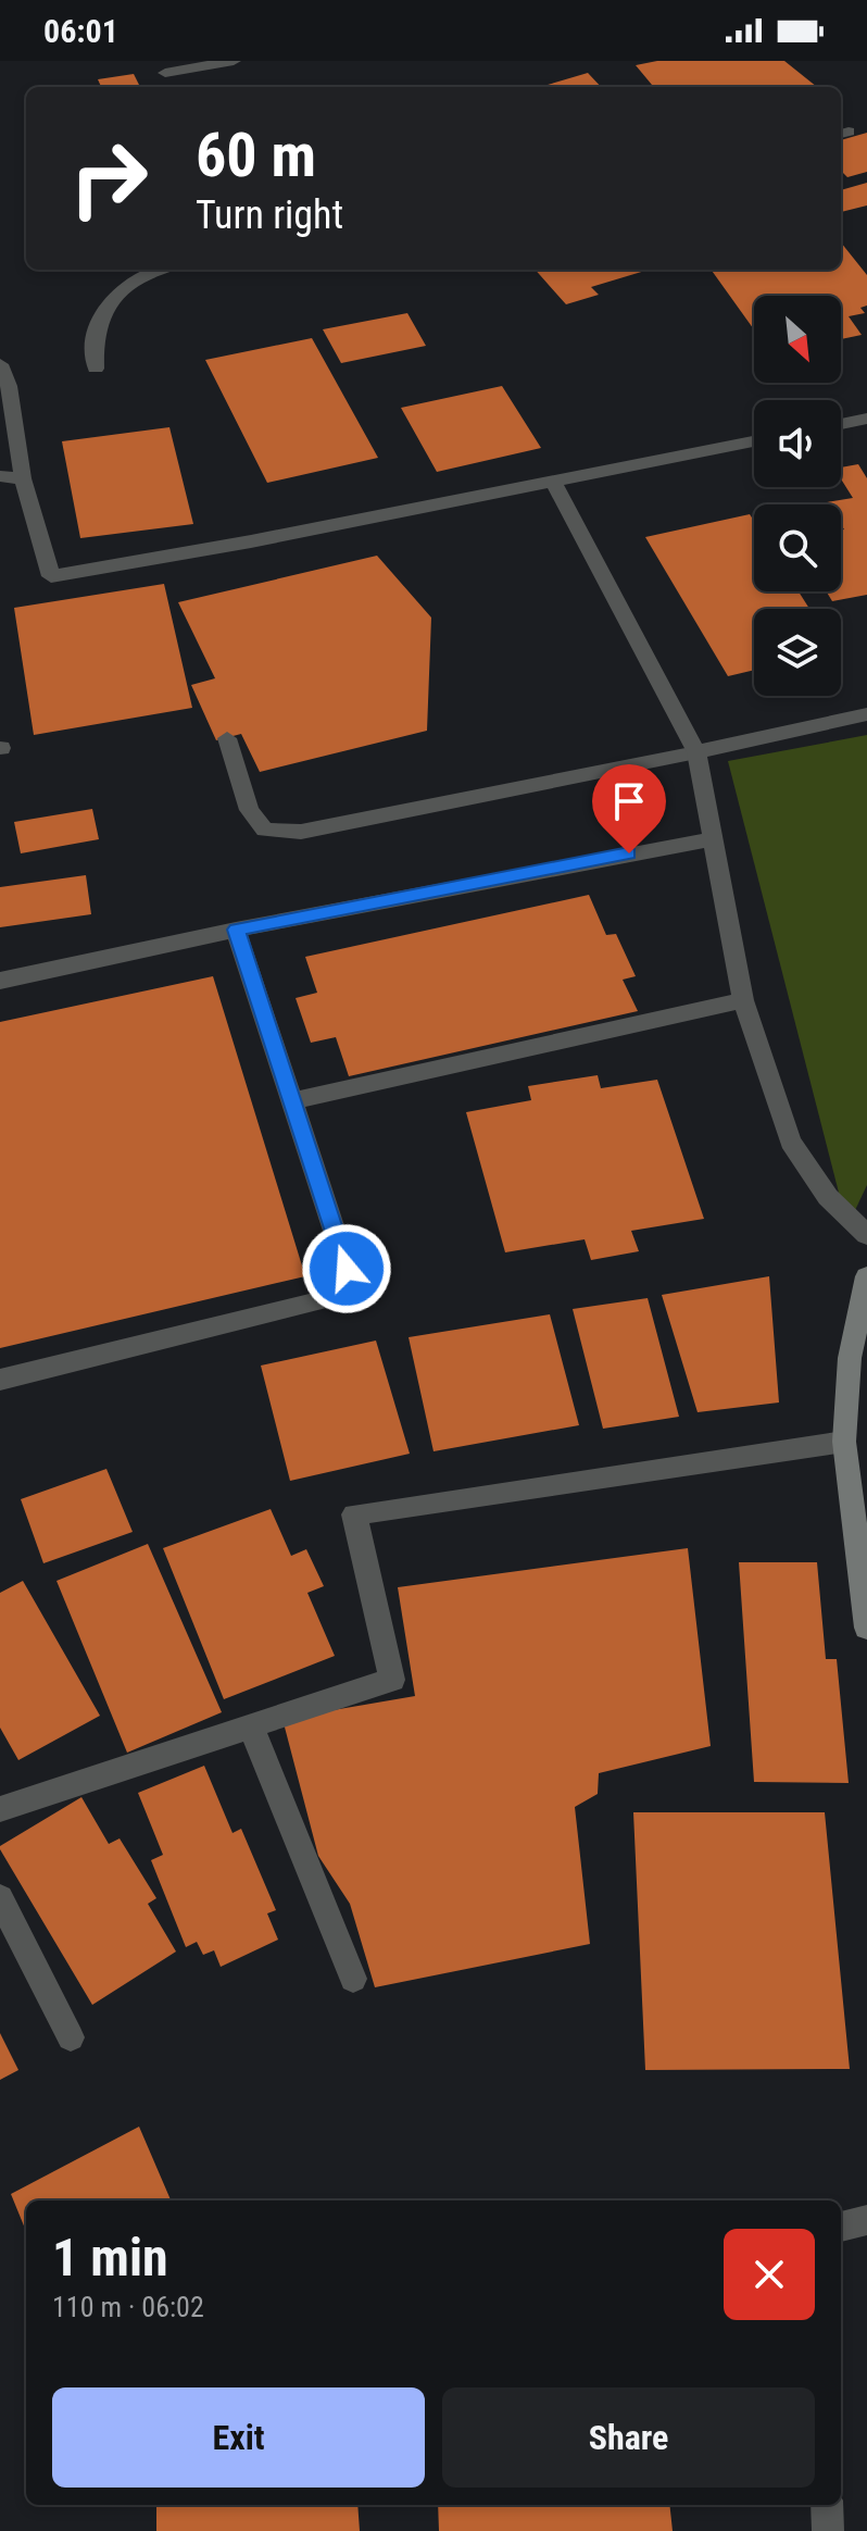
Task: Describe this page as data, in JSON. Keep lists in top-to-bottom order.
{
  "north": "bottom right",
  "page": {
    "status": "06:01",
    "turn": ["60 m", "Turn right"],
    "heading": ["1 min", "110 m · 06:02"],
    "buttons": ["Exit", "Share"]
  }
}
